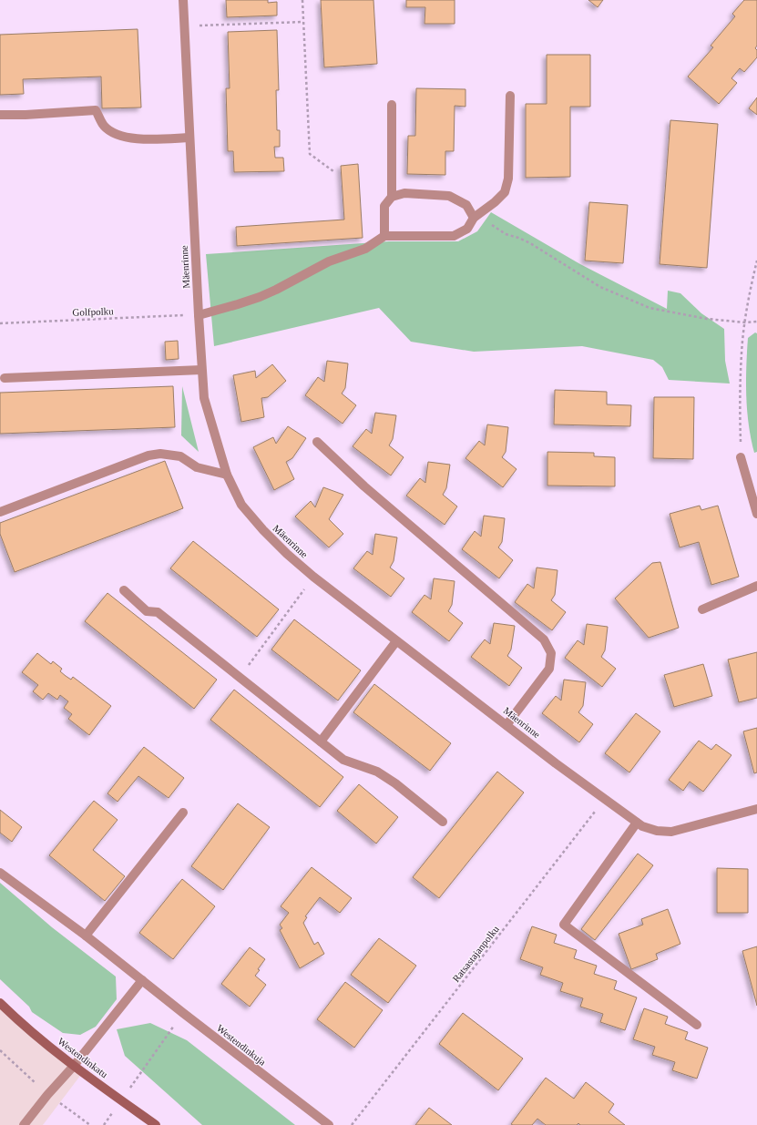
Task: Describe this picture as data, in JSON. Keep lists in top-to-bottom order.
{
  "streets": {
    "main road": ["Westendinkatu"],
    "street": ["Mäenrinne", "Westendinkuja"],
    "path": ["Golfpolku", "Ratsastajanpolku"]
  },
  "crossings": [
    ["Mäenrinne", "Ratsastajanpolku"]
  ]
}
